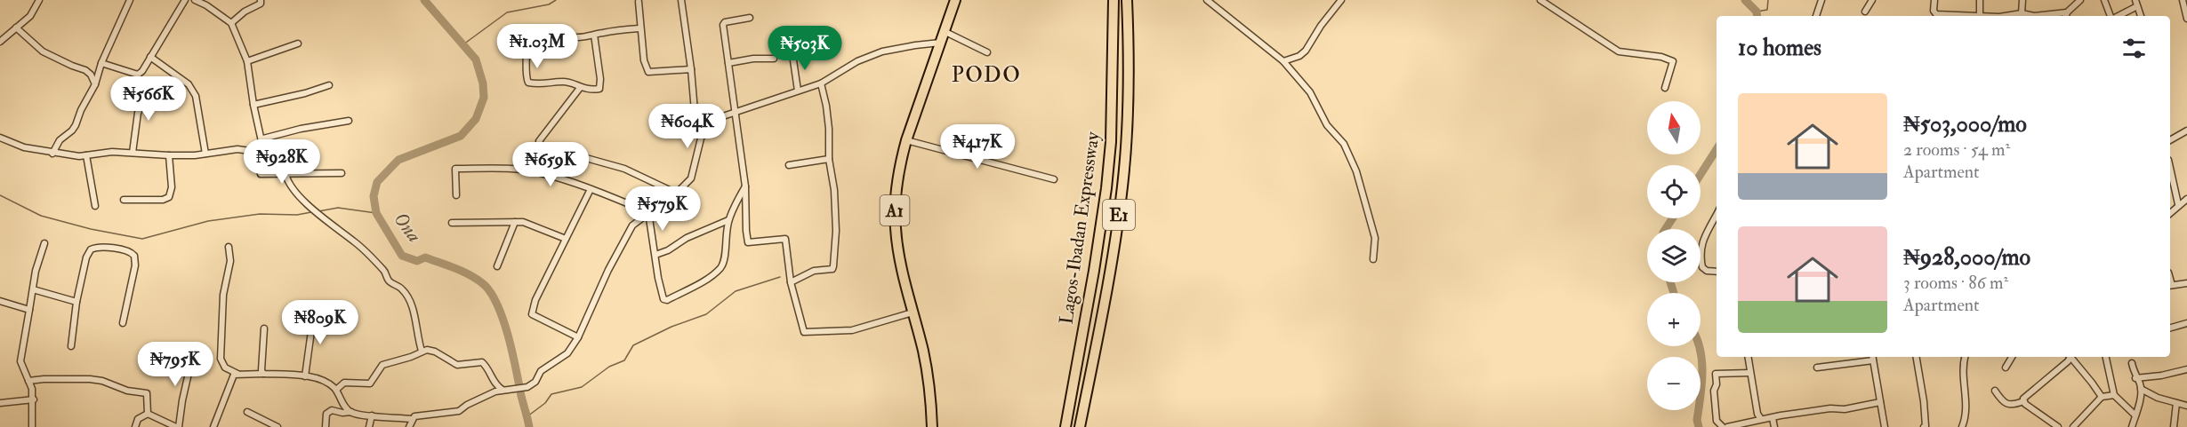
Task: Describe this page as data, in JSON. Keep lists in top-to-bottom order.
{
  "streets": {
    "highway": ["A1", "E1", "Lagos-Ibadan Expressway"]
  },
  "districts": ["PODO"],
  "water": ["Ona"],
  "north": "top",
  "page": {
    "heading": "10 homes",
    "price": [
      "₦1.03M",
      "₦503K",
      "₦566K",
      "₦604K",
      "₦417K",
      "₦928K",
      "₦659K",
      "₦579K",
      "₦809K",
      "₦795K"
    ],
    "list": [
      {
        "name": "₦503,000/mo",
        "note": "2 rooms · 54 m² · Apartment"
      },
      {
        "name": "₦928,000/mo",
        "note": "3 rooms · 86 m² · Apartment"
      }
    ],
    "map_buttons": ["+", "−"]
  }
}
